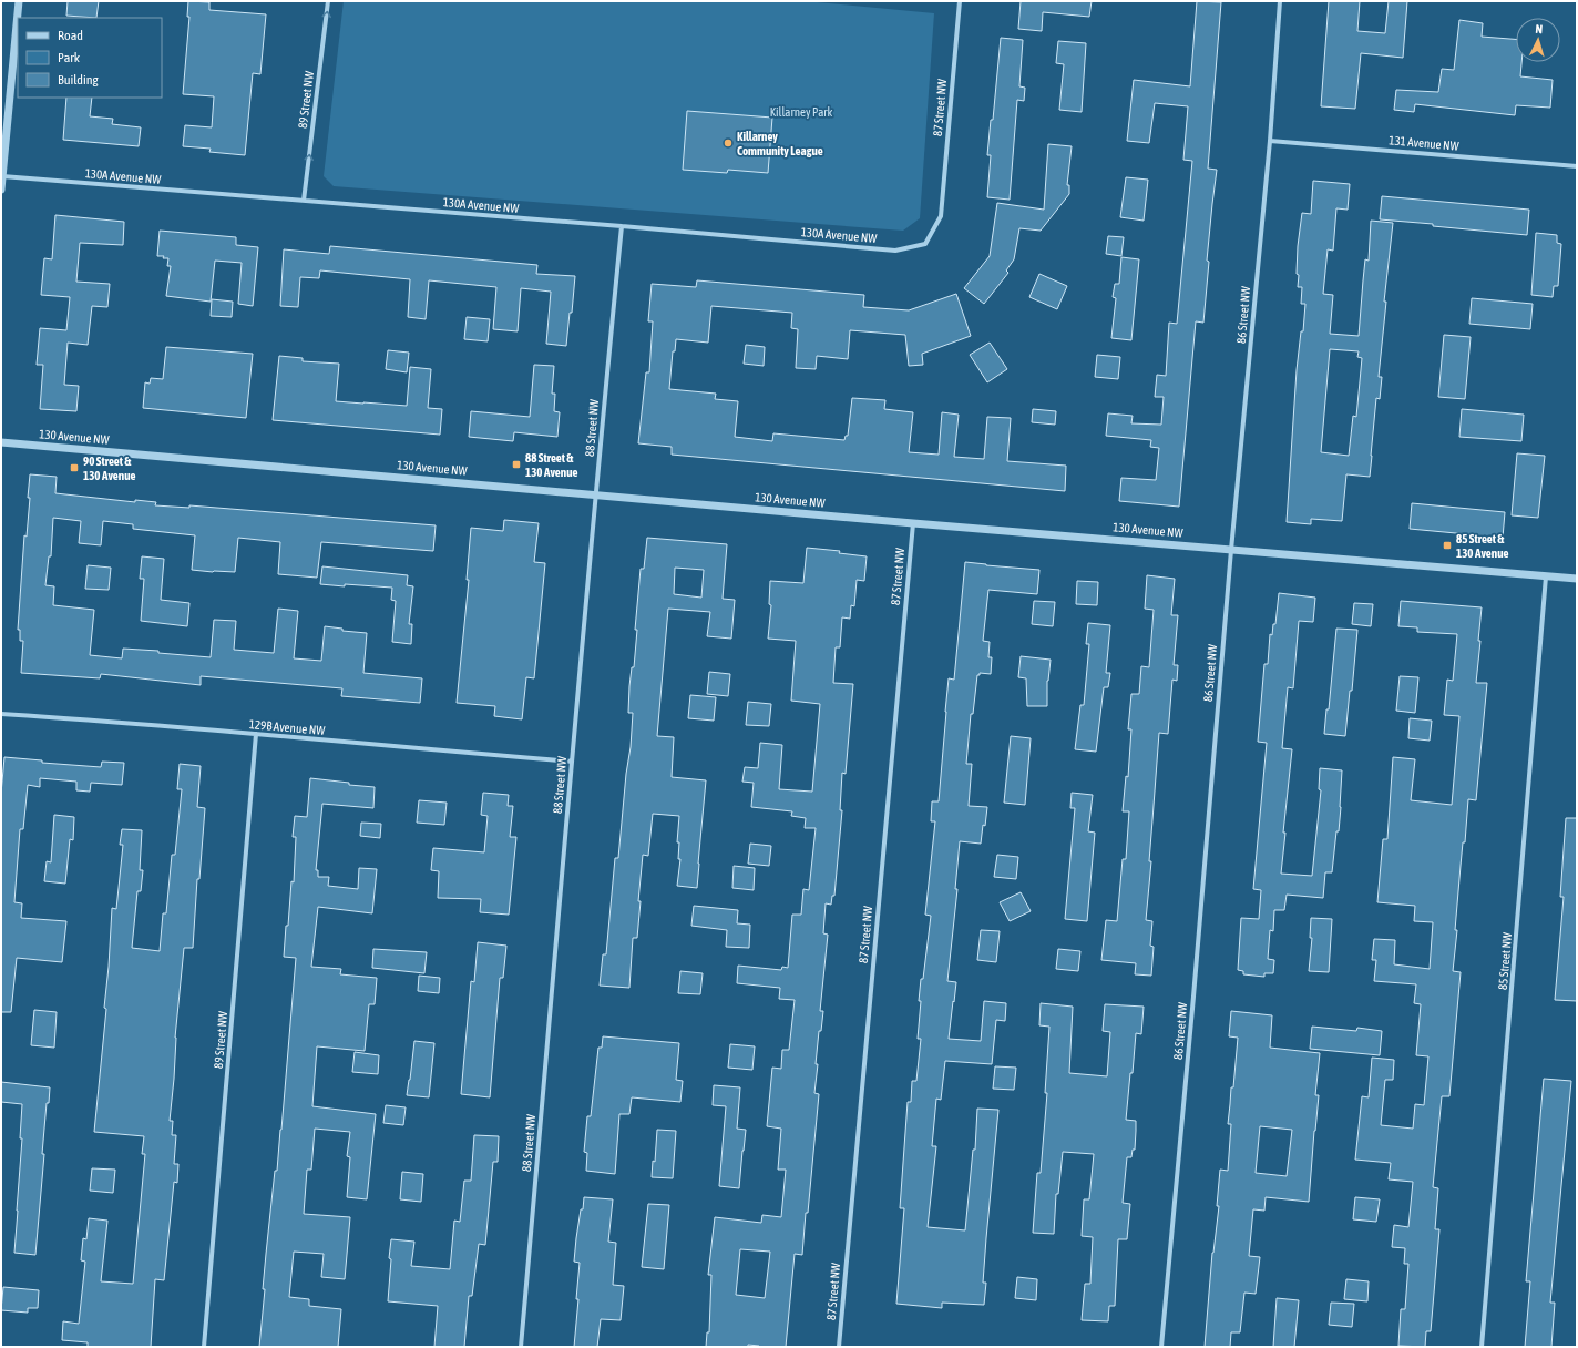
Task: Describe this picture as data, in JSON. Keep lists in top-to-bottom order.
{
  "streets": {
    "street": [
      "89 Street NW",
      "87 Street NW",
      "131 Avenue NW",
      "130A Avenue NW",
      "86 Street NW",
      "88 Street NW",
      "130 Avenue NW",
      "129B Avenue NW",
      "85 Street NW"
    ]
  },
  "crossings": [
    ["89 Street NW", "130A Avenue NW"],
    ["89 Street NW", "129B Avenue NW"],
    ["87 Street NW", "130A Avenue NW"],
    ["87 Street NW", "130 Avenue NW"],
    ["131 Avenue NW", "86 Street NW"],
    ["130A Avenue NW", "88 Street NW"],
    ["86 Street NW", "130 Avenue NW"],
    ["88 Street NW", "130 Avenue NW"],
    ["88 Street NW", "129B Avenue NW"],
    ["130 Avenue NW", "85 Street NW"]
  ],
  "parks": ["Killarney Park"],
  "places": {
    "other": ["Killarney Community League"],
    "transit": ["88 Street & 130 Avenue", "90 Street & 130 Avenue", "85 Street & 130 Avenue"]
  },
  "legend": ["Road", "Park", "Building"],
  "north": "top"
}
